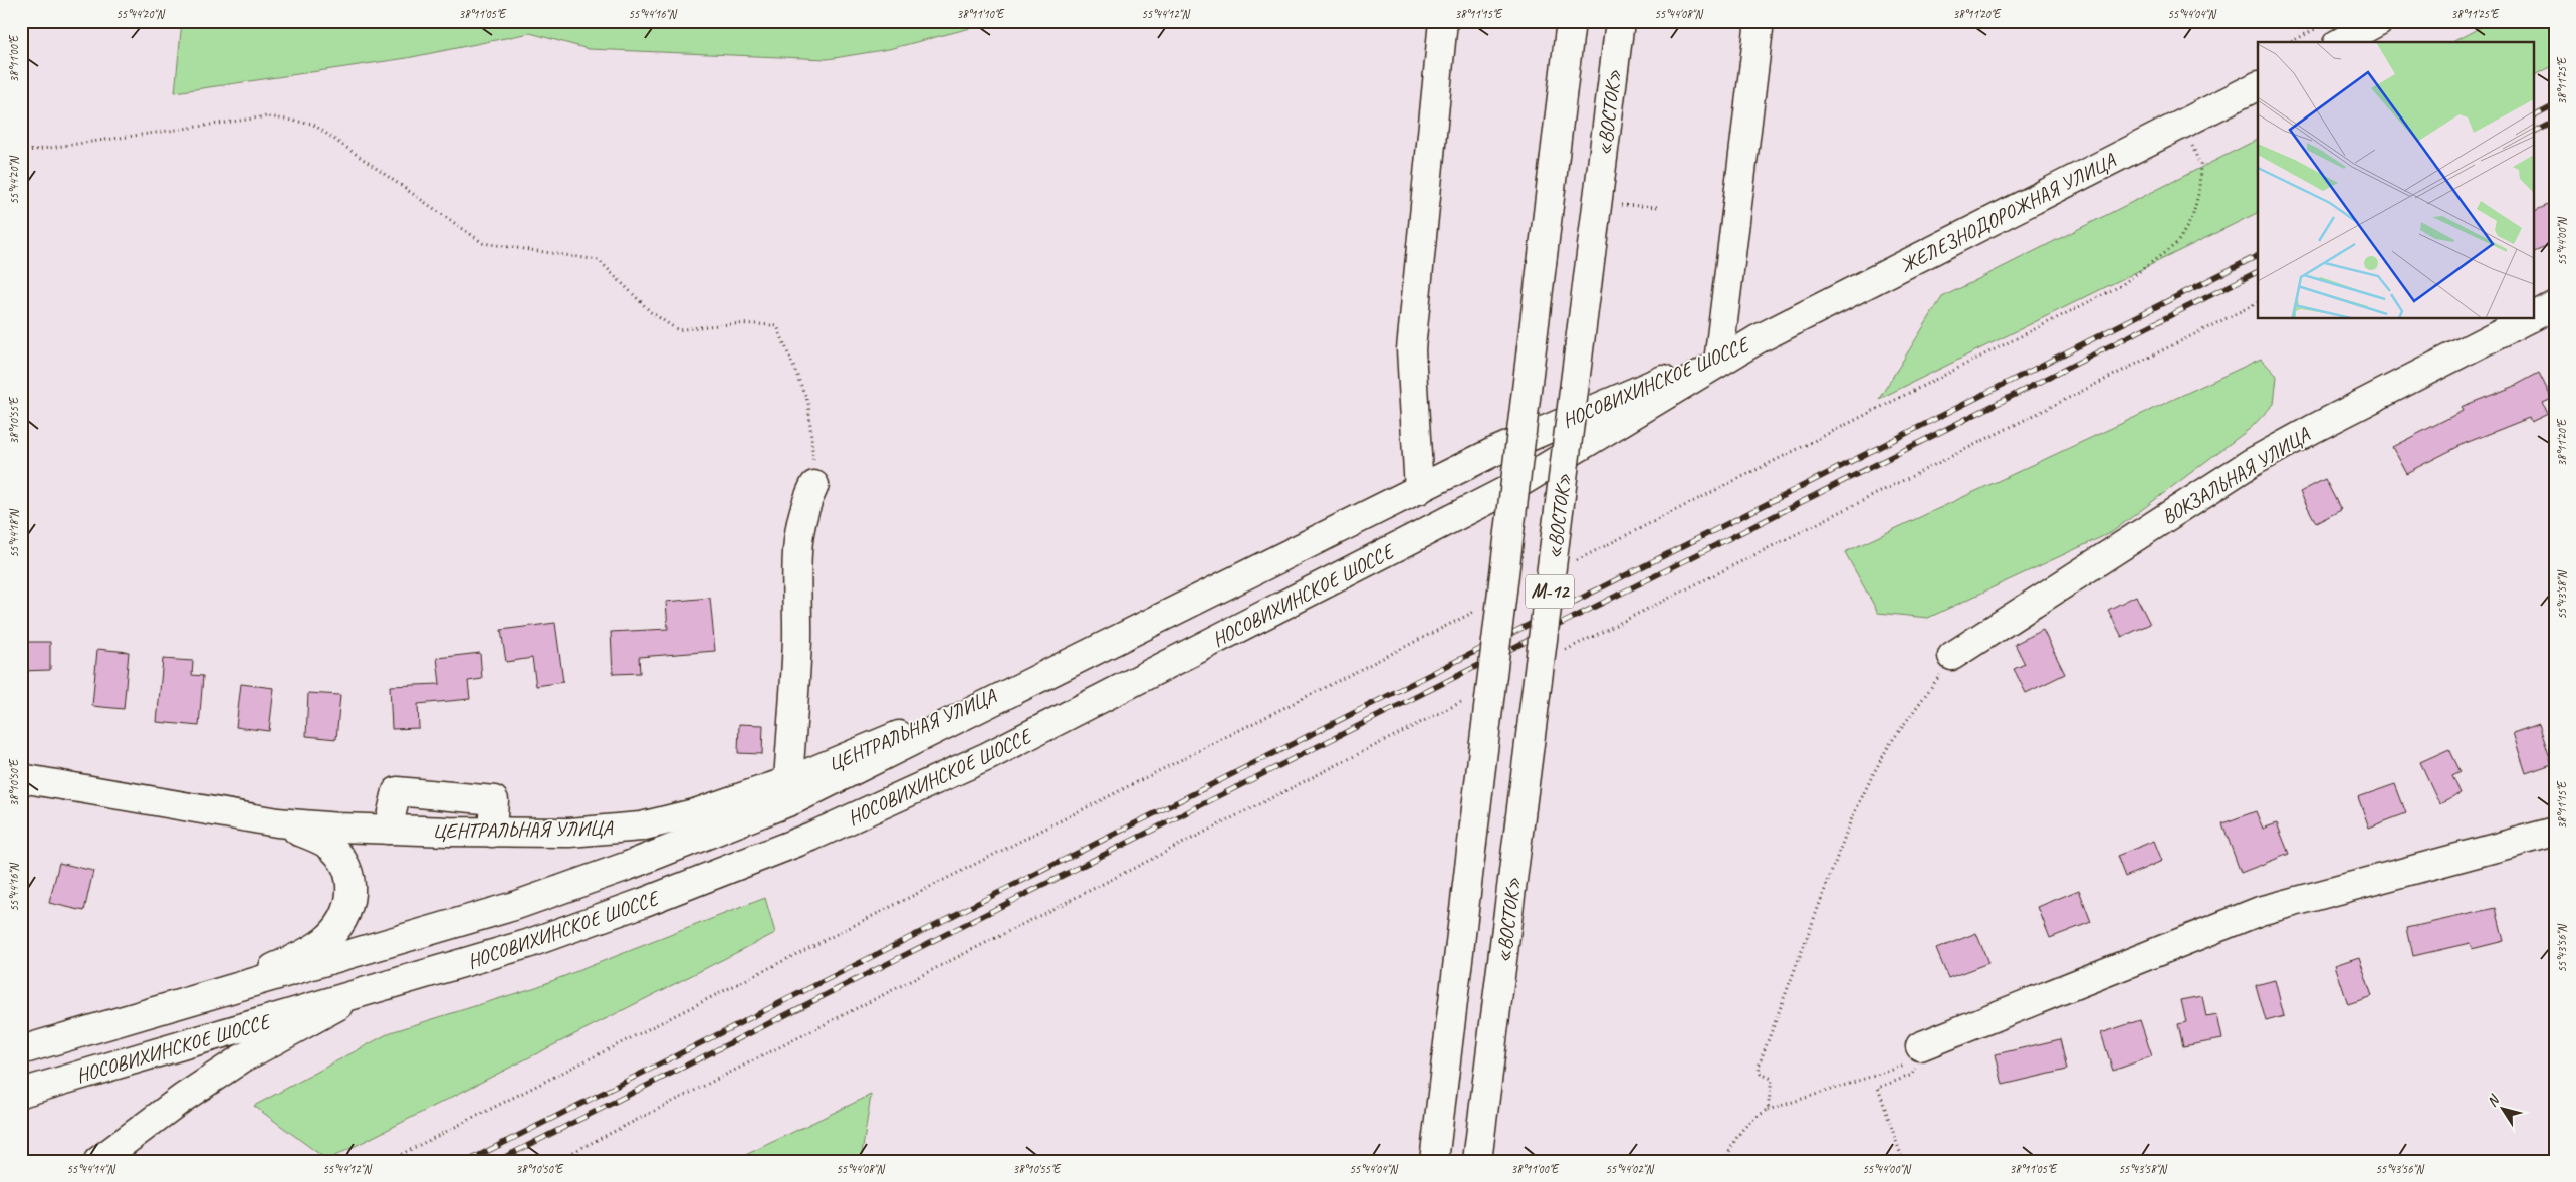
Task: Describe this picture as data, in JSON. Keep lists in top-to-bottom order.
{
  "streets": {
    "main road": [
      "«ВОСТОК»",
      "ЖЕЛЕЗНОДОРОЖНАЯ УЛИЦА",
      "НОСОВИХИНСКОЕ ШОССЕ",
      "ВОКЗАЛЬНАЯ УЛИЦА",
      "М-12",
      "ЦЕНТРАЛЬНАЯ УЛИЦА"
    ]
  },
  "crossings": [
    ["ЖЕЛЕЗНОДОРОЖНАЯ УЛИЦА", "НОСОВИХИНСКОЕ ШОССЕ"],
    ["НОСОВИХИНСКОЕ ШОССЕ", "ЦЕНТРАЛЬНАЯ УЛИЦА"]
  ],
  "north": "top left",
  "coordinates": [
    "55°44'20\"N",
    "38°11'05\"E",
    "55°44'16\"N",
    "38°11'10\"E",
    "55°44'12\"N",
    "38°11'15\"E",
    "55°44'08\"N",
    "38°11'20\"E",
    "55°44'04\"N",
    "38°11'25\"E",
    "38°11'00\"E",
    "55°44'00\"N",
    "38°10'55\"E",
    "55°44'18\"N",
    "55°43'58\"N",
    "38°10'50\"E",
    "55°43'56\"N",
    "55°44'14\"N",
    "55°44'02\"N"
  ]
}
